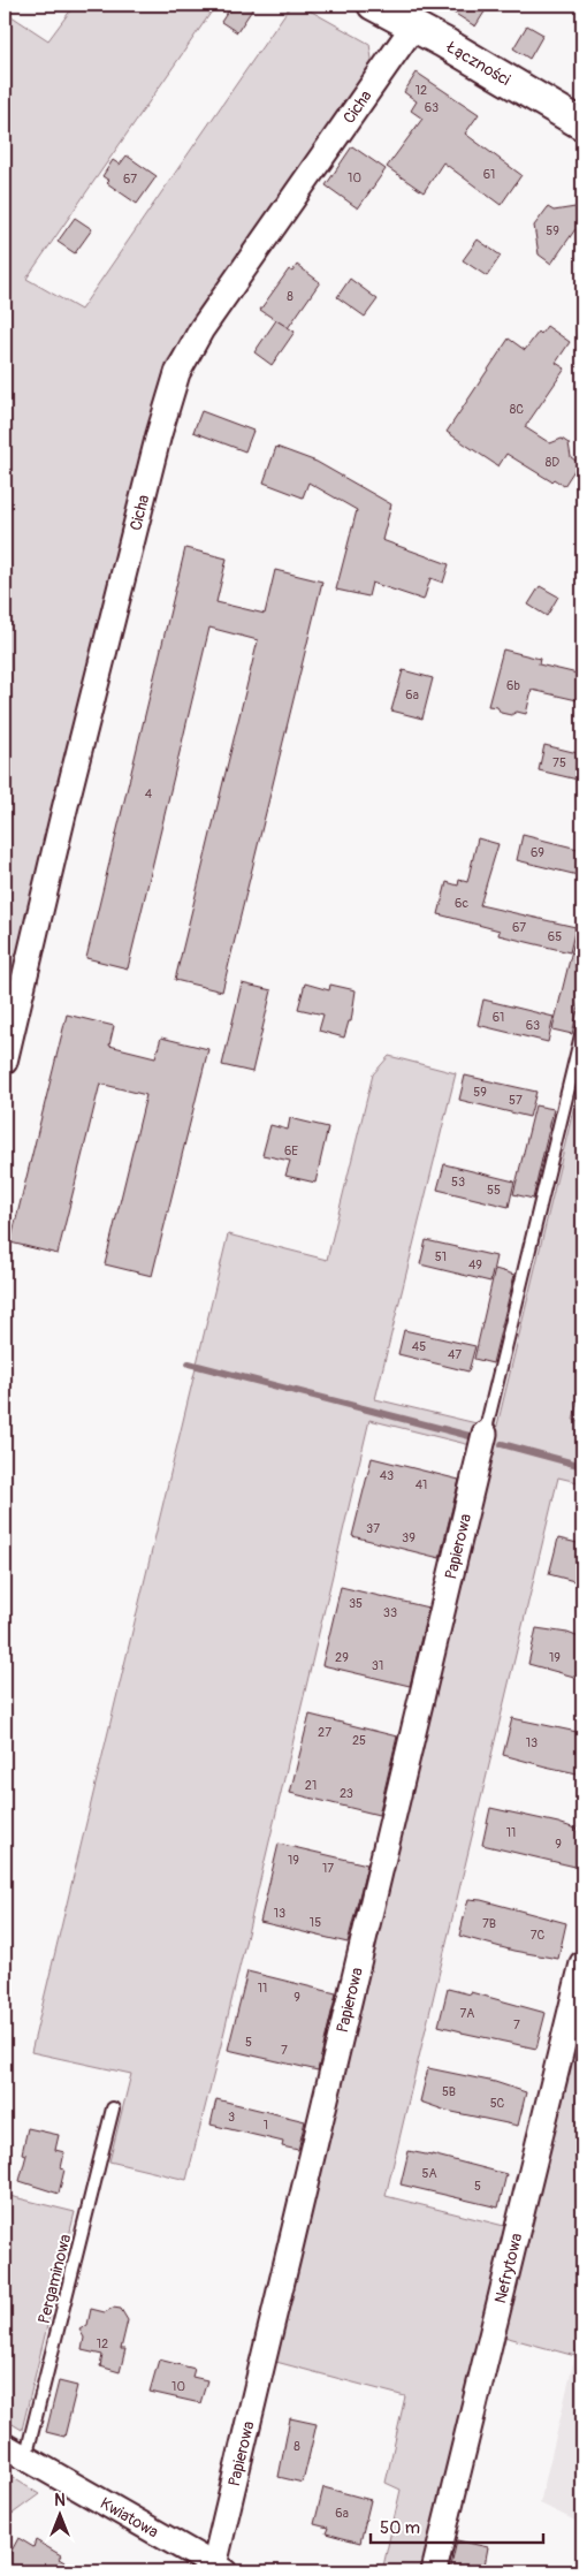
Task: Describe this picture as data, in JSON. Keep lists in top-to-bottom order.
{
  "streets": {
    "street": [
      "Łączności",
      "Cicha",
      "Papierowa",
      "Nefrytowa",
      "Kwiatowa"
    ],
    "lane": ["Pergaminowa"]
  },
  "crossings": [
    ["Łączności", "Cicha"],
    ["Papierowa", "Kwiatowa"],
    ["Pergaminowa", "Kwiatowa"]
  ],
  "house_numbers": [
    "12",
    "63",
    "61",
    "10",
    "67",
    "59",
    "8",
    "8C",
    "8D",
    "6b",
    "6a",
    "75",
    "4",
    "69",
    "6c",
    "67",
    "65",
    "61",
    "63",
    "59",
    "57",
    "6E",
    "53",
    "55",
    "51",
    "49",
    "45",
    "47",
    "43",
    "41",
    "37",
    "39",
    "35",
    "33",
    "29",
    "19",
    "31",
    "27",
    "25",
    "13",
    "21",
    "23",
    "11",
    "9",
    "19",
    "17",
    "13",
    "15",
    "7B",
    "7C",
    "11",
    "9",
    "7A",
    "7",
    "5",
    "7",
    "5B",
    "5C",
    "3",
    "1",
    "5A",
    "5",
    "12",
    "10",
    "8",
    "6a"
  ],
  "scale_bar": "50 m",
  "north": "top"
}
